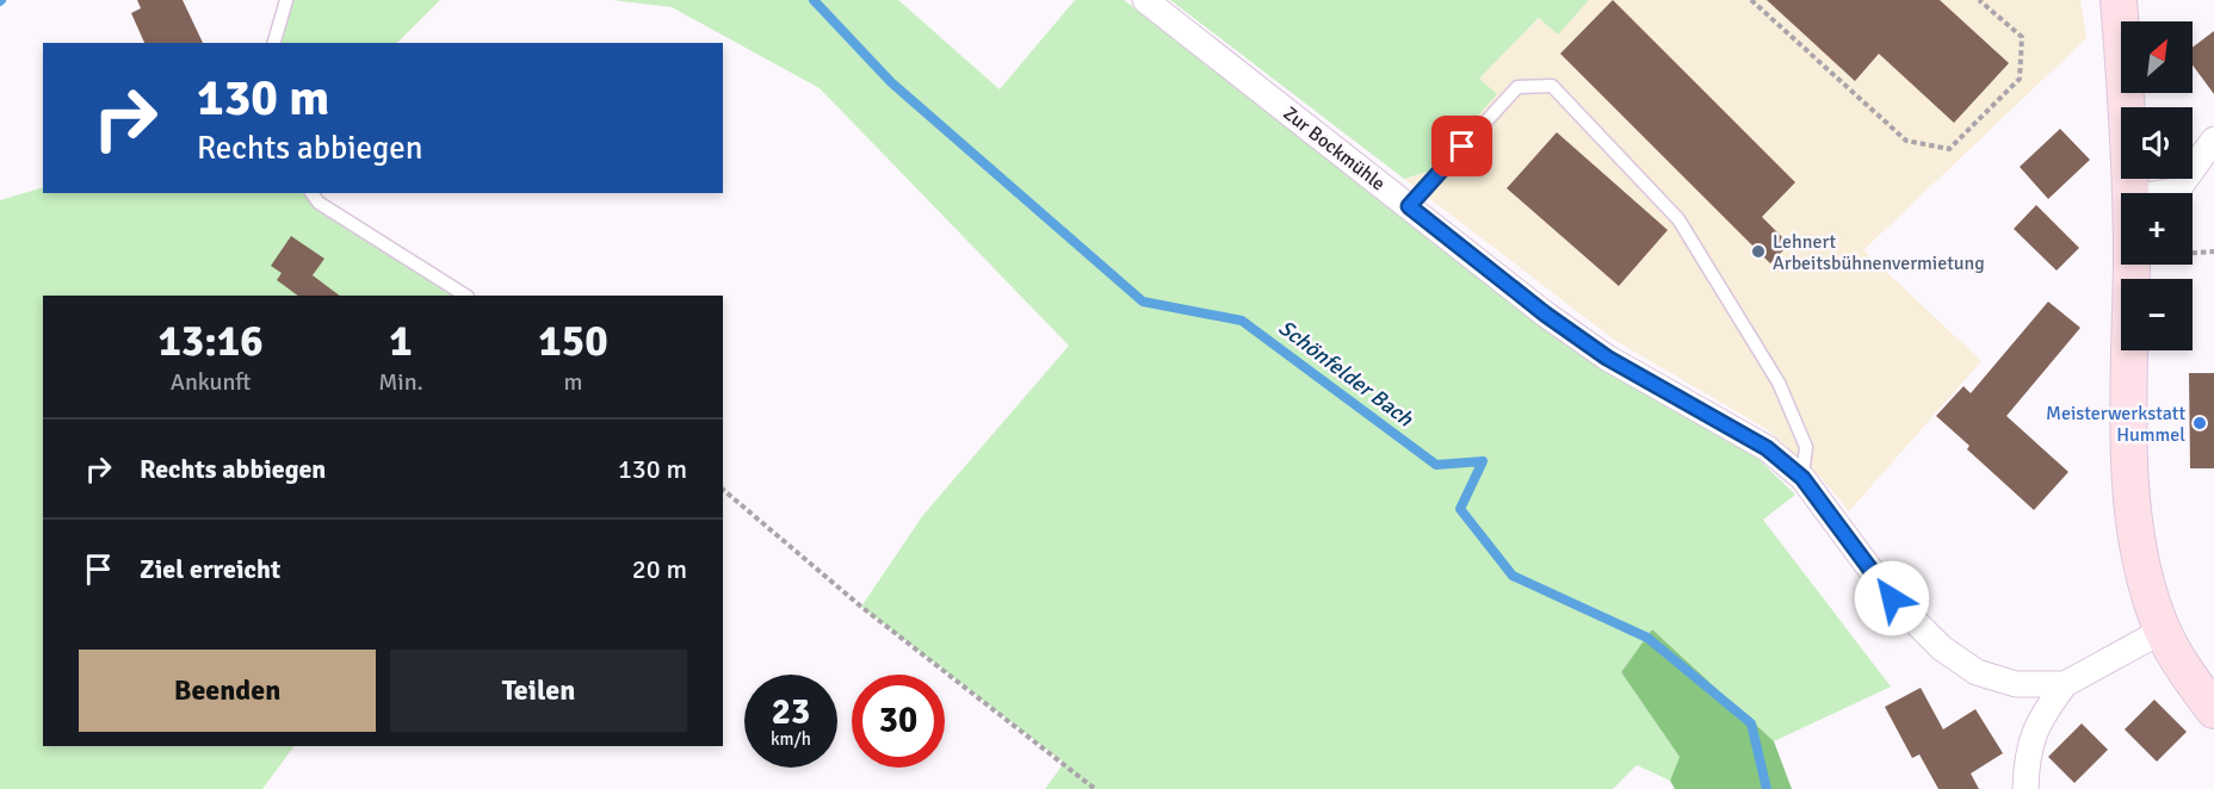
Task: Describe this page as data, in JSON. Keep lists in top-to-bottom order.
{
  "streets": {
    "street": ["Zur Bockmühle"]
  },
  "water": ["Schönfelder Bach"],
  "places": ["Lehnert Arbeitsbühnenvermietung", "Meisterwerkstatt Hummel"],
  "north": "top right",
  "page": {
    "map_buttons": ["+", "−"],
    "turn": ["130 m", "Rechts abbiegen"],
    "eta": [
      "13:16",
      "Ankunft",
      "1",
      "Min.",
      "150",
      "m"
    ],
    "list": [
      {
        "name": "Rechts abbiegen",
        "value": "130 m"
      },
      {
        "name": "Ziel erreicht",
        "value": "20 m"
      }
    ],
    "buttons": ["Beenden", "Teilen"],
    "speed": "23 km/h",
    "limit": "30"
  }
}
